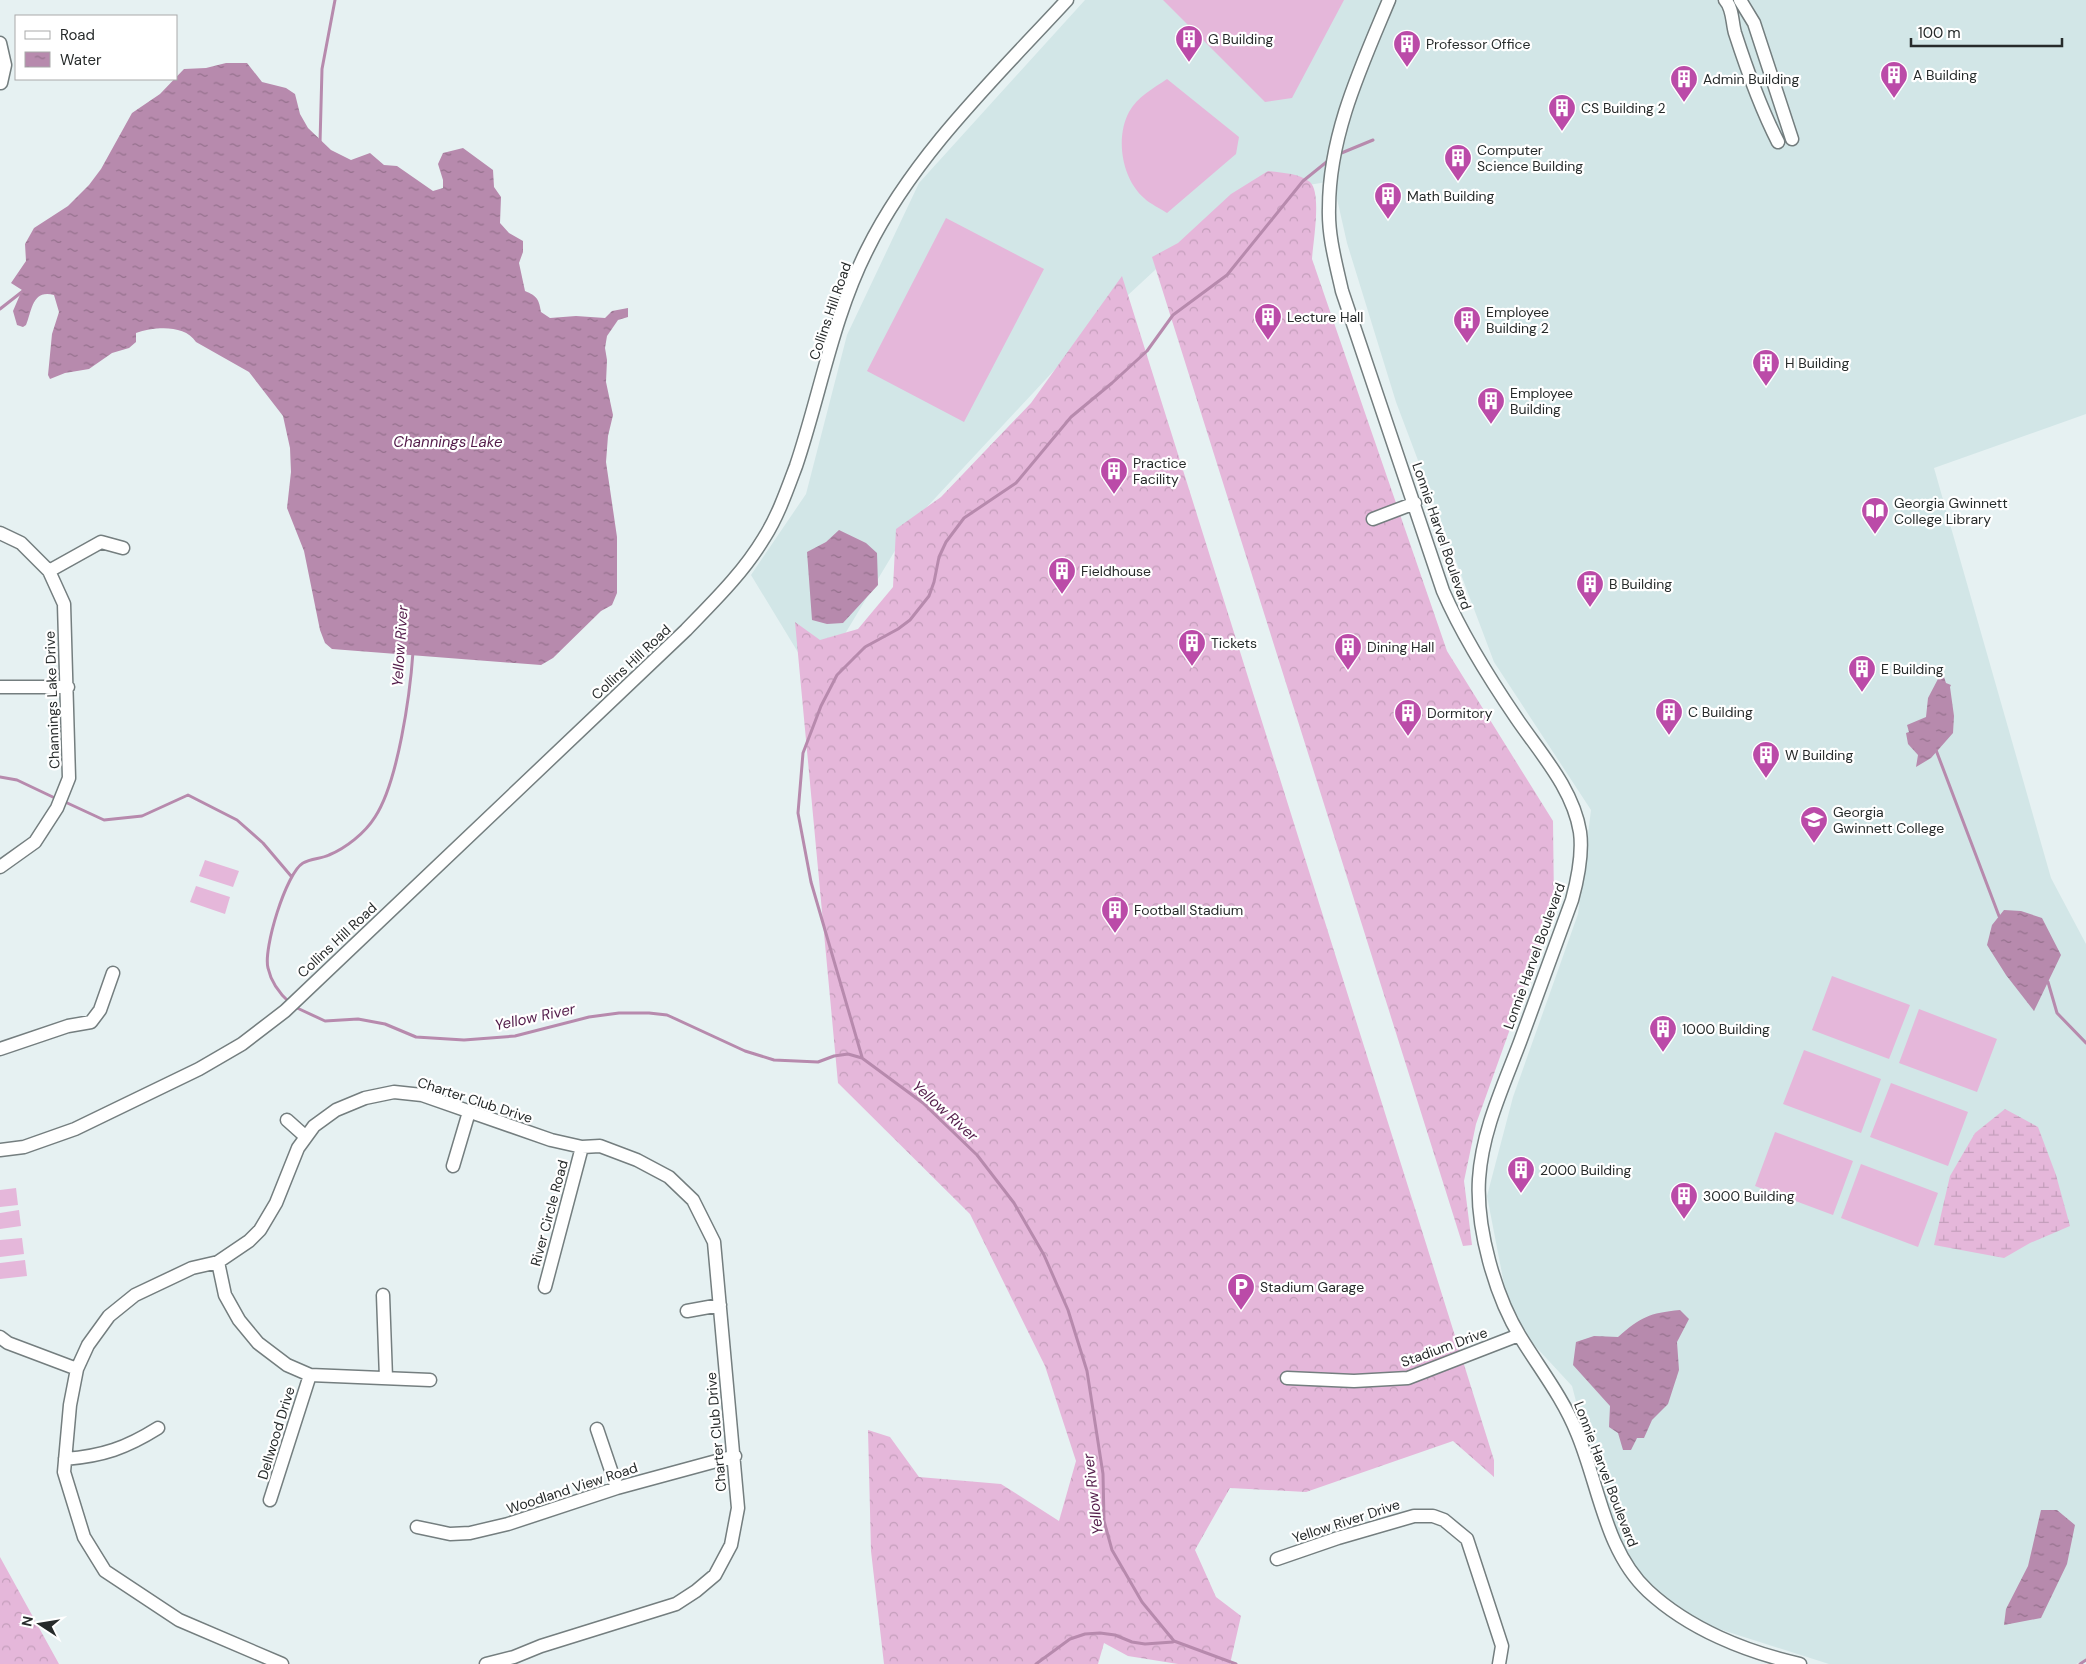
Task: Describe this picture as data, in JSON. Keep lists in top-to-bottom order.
{
  "streets": {
    "street": [
      "Collins Hill Road",
      "Lonnie Harvel Boulevard",
      "Channings Lake Drive",
      "Charter Club Drive",
      "River Circle Road",
      "Stadium Drive",
      "Dellwood Drive",
      "Woodland View Road",
      "Yellow River Drive"
    ]
  },
  "crossings": [
    ["Lonnie Harvel Boulevard", "Stadium Drive"],
    ["Charter Club Drive", "River Circle Road"],
    ["Charter Club Drive", "Woodland View Road"]
  ],
  "water": ["Channings Lake", "Yellow River"],
  "places": {
    "building": [
      "G Building",
      "Professor Office",
      "A Building",
      "Admin Building",
      "CS Building 2",
      "Computer Science Building",
      "Math Building",
      "Lecture Hall",
      "Employee Building 2",
      "H Building",
      "Employee Building",
      "Practice Facility",
      "Fieldhouse",
      "B Building",
      "Tickets",
      "Dining Hall",
      "E Building",
      "C Building",
      "Dormitory",
      "W Building",
      "Football Stadium",
      "1000 Building",
      "2000 Building",
      "3000 Building"
    ],
    "library": ["Georgia Gwinnett College Library"],
    "school or university": ["Georgia Gwinnett College"],
    "parking": ["Stadium Garage"]
  },
  "legend": ["Road", "Water"],
  "scale_bar": "100 m",
  "north": "left"
}
